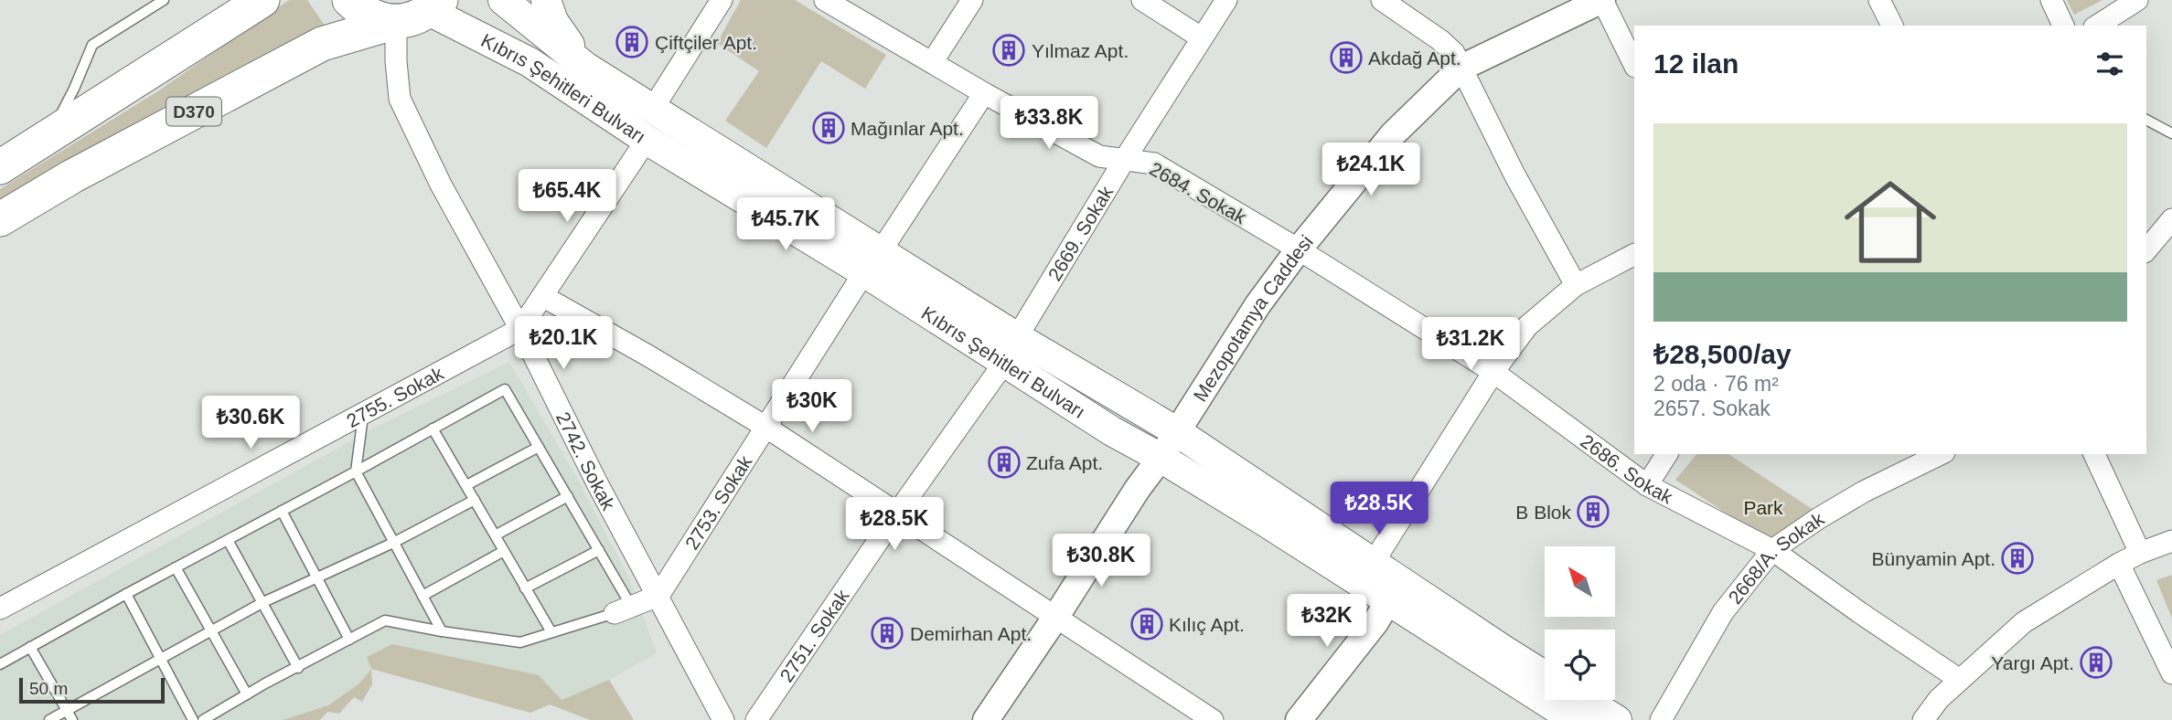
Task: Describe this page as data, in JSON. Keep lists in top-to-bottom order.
{
  "streets": {
    "highway": ["D370"],
    "main road": ["Kıbrıs Şehitleri Bulvarı"],
    "street": [
      "2684. Sokak",
      "2669. Sokak",
      "Mezopotamya Caddesi",
      "2755. Sokak",
      "2742. Sokak",
      "2686. Sokak",
      "2753. Sokak",
      "2668/A. Sokak",
      "2751. Sokak"
    ]
  },
  "crossings": [
    ["Kıbrıs Şehitleri Bulvarı", "D370"],
    ["Kıbrıs Şehitleri Bulvarı", "2669. Sokak"],
    ["Kıbrıs Şehitleri Bulvarı", "Mezopotamya Caddesi"],
    ["Kıbrıs Şehitleri Bulvarı", "2755. Sokak"],
    ["Kıbrıs Şehitleri Bulvarı", "2753. Sokak"],
    ["Kıbrıs Şehitleri Bulvarı", "2751. Sokak"],
    ["D370", "2742. Sokak"],
    ["2684. Sokak", "2669. Sokak"],
    ["2684. Sokak", "Mezopotamya Caddesi"],
    ["2684. Sokak", "2686. Sokak"],
    ["2684. Sokak", "2753. Sokak"],
    ["Mezopotamya Caddesi", "2686. Sokak"],
    ["2755. Sokak", "2742. Sokak"],
    ["2742. Sokak", "2753. Sokak"],
    ["2686. Sokak", "2668/A. Sokak"]
  ],
  "parks": ["Park"],
  "places": {
    "building": [
      "Çiftçiler Apt.",
      "Yılmaz Apt.",
      "Akdağ Apt.",
      "Mağınlar Apt.",
      "Zufa Apt.",
      "B Blok",
      "Bünyamin Apt.",
      "Kılıç Apt.",
      "Demirhan Apt.",
      "Yargı Apt."
    ]
  },
  "scale_bar": "50 m",
  "north": "top left",
  "page": {
    "heading": "12 ilan",
    "price": [
      "₺33.8K",
      "₺24.1K",
      "₺65.4K",
      "₺45.7K",
      "₺20.1K",
      "₺31.2K",
      "₺30K",
      "₺30.6K",
      "₺28.5K",
      "₺28.5K",
      "₺30.8K",
      "₺32K"
    ],
    "list": [
      {
        "name": "₺28,500/ay",
        "note": "2 oda · 76 m² · 2657. Sokak"
      }
    ],
    "scale": "50 m"
  }
}
